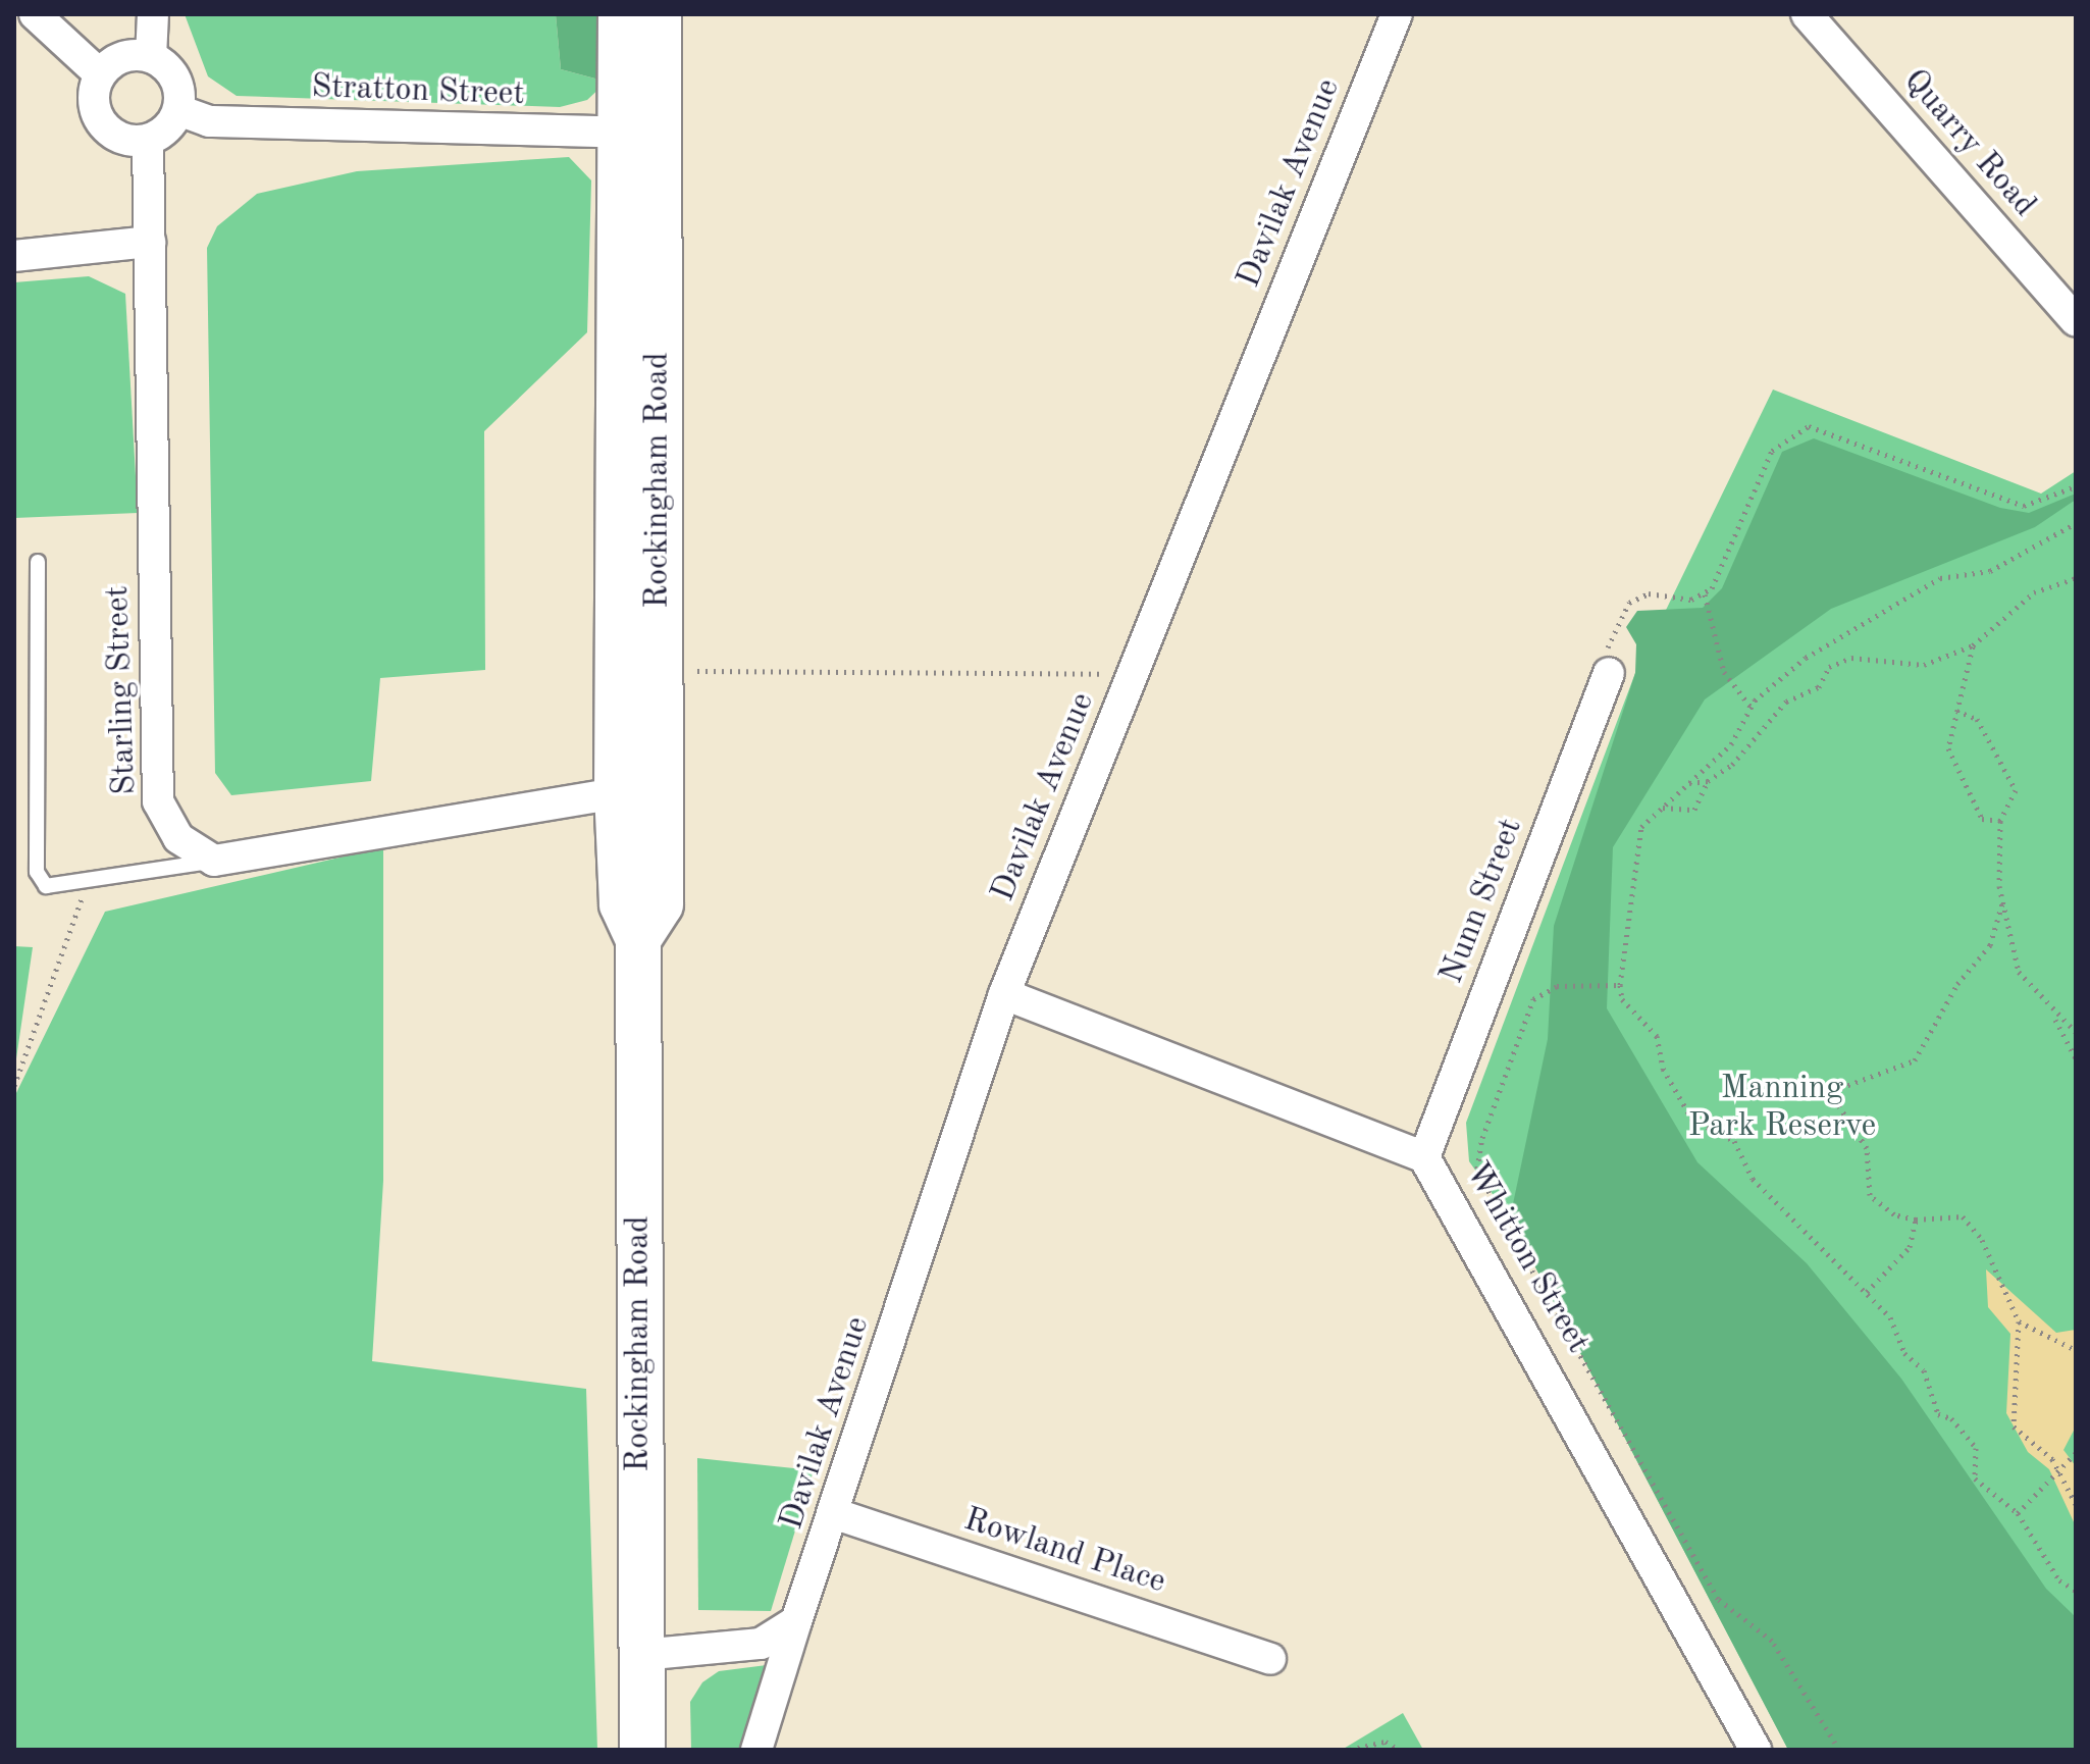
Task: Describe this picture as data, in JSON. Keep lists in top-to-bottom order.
{
  "streets": {
    "main road": ["Rockingham Road"],
    "street": [
      "Stratton Street",
      "Quarry Road",
      "Davilak Avenue",
      "Starling Street",
      "Nunn Street",
      "Whitton Street",
      "Rowland Place"
    ]
  },
  "crossings": [
    ["Stratton Street", "Rockingham Road"],
    ["Stratton Street", "Starling Street"],
    ["Davilak Avenue", "Whitton Street"],
    ["Davilak Avenue", "Rowland Place"],
    ["Nunn Street", "Whitton Street"]
  ],
  "parks": ["Manning Park Reserve"]
}
